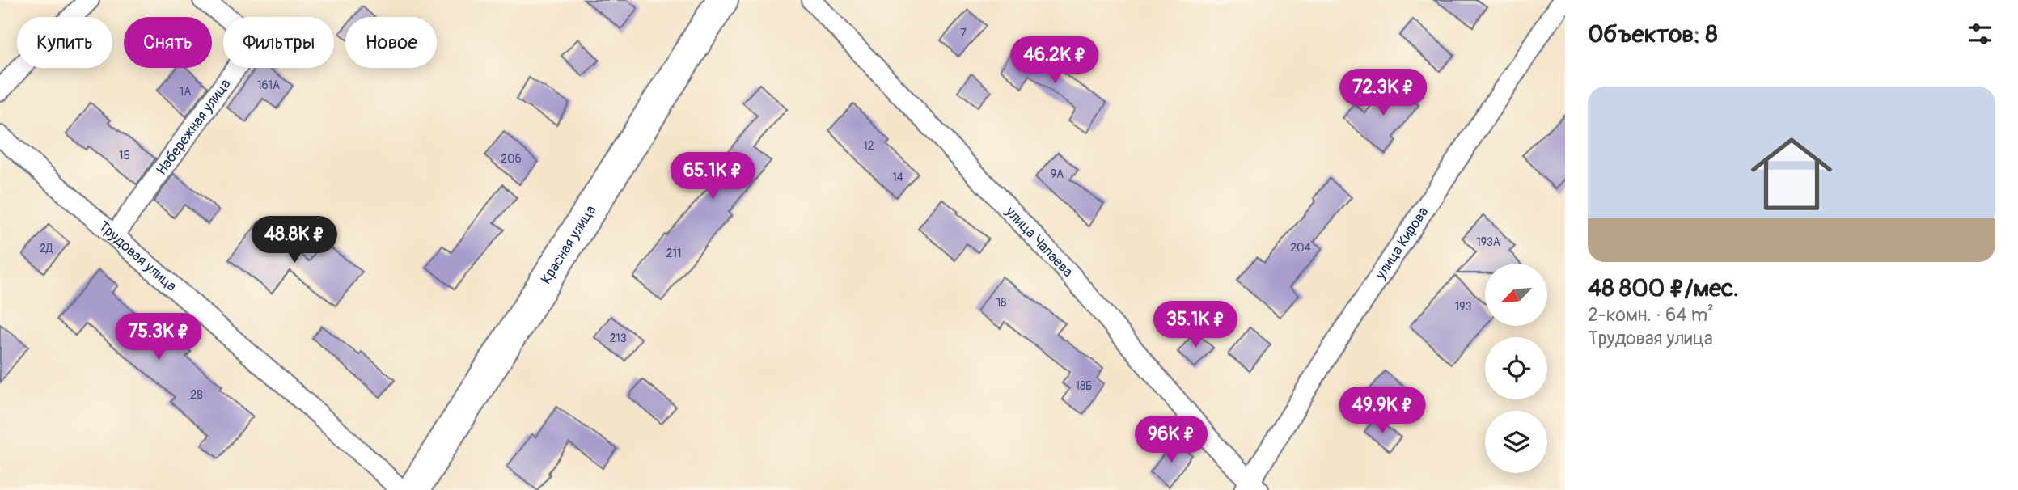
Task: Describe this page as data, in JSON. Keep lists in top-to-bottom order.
{
  "streets": {
    "main road": ["Красная улица"],
    "street": [
      "Набережная улица",
      "улица Чапаева",
      "улица Кирова",
      "Трудовая улица"
    ]
  },
  "crossings": [
    ["Набережная улица", "Трудовая улица"],
    ["улица Чапаева", "улица Кирова"]
  ],
  "house_numbers": [
    "7",
    "161А",
    "1А",
    "12",
    "1Б",
    "206",
    "9А",
    "14",
    "193А",
    "204",
    "2Д",
    "211",
    "18",
    "193",
    "213",
    "18Б",
    "2В"
  ],
  "north": "bottom left",
  "page": {
    "heading": "Объектов: 8",
    "chip": [
      "Купить",
      "Снять",
      "Фильтры",
      "Новое"
    ],
    "price": [
      "46.2K ₽",
      "72.3K ₽",
      "65.1K ₽",
      "48.8K ₽",
      "35.1K ₽",
      "75.3K ₽",
      "49.9K ₽",
      "96K ₽"
    ],
    "list": [
      {
        "name": "48 800 ₽/мес.",
        "note": "2-комн. · 64 m² · Трудовая улица"
      }
    ]
  }
}
